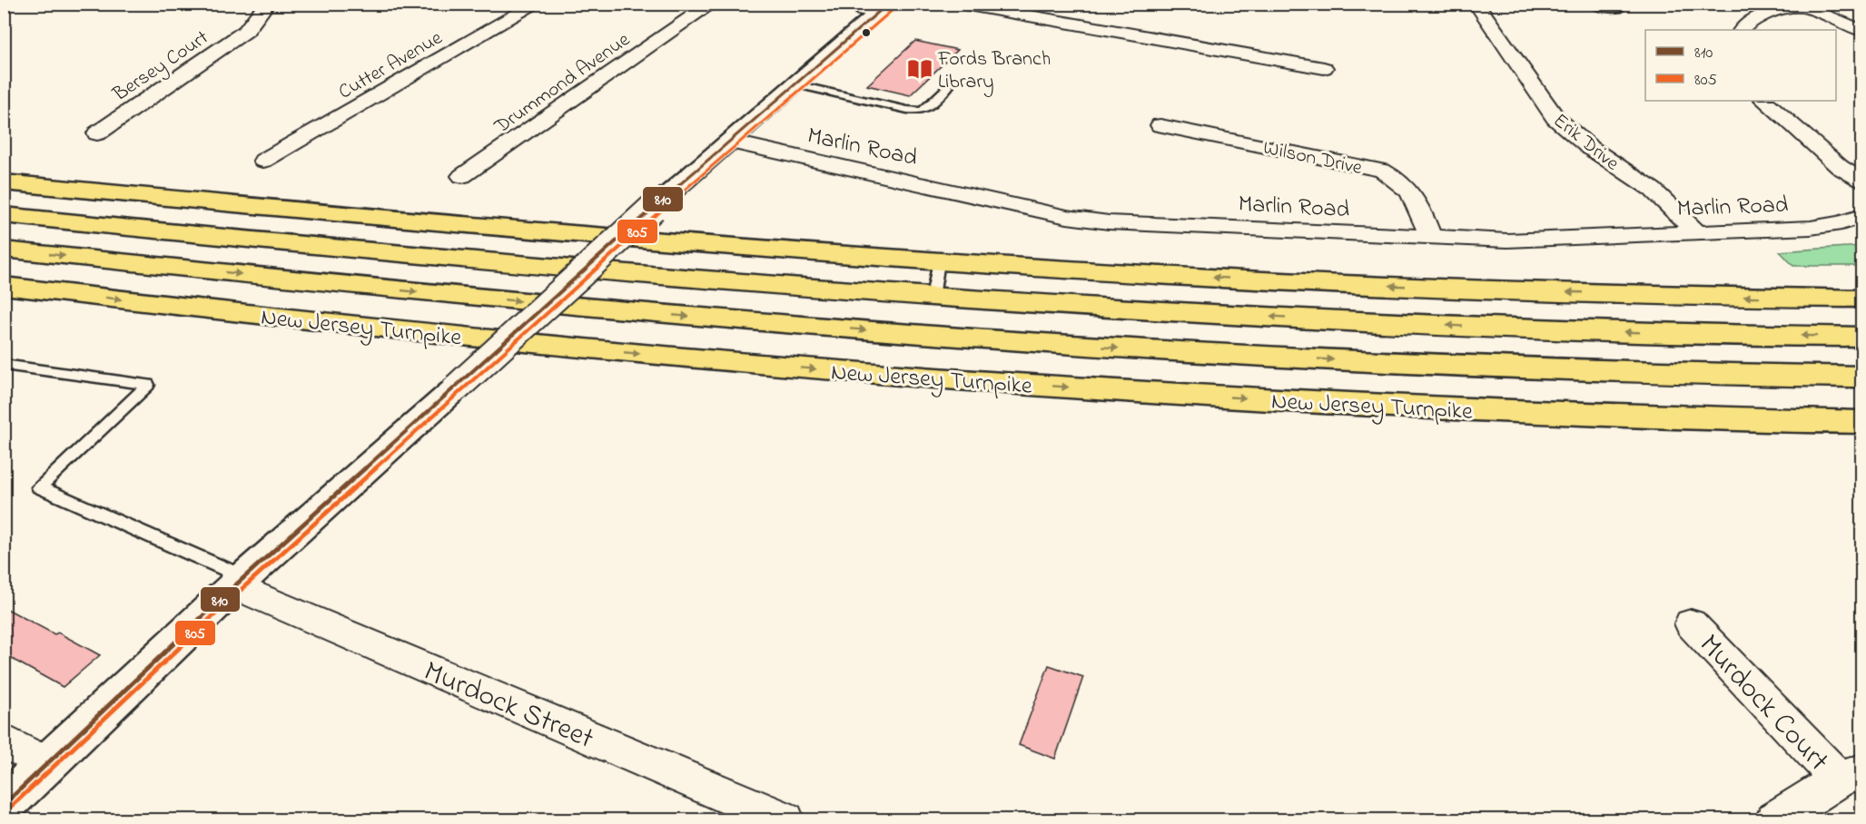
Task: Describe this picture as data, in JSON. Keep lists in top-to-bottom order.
{
  "streets": {
    "highway": ["New Jersey Turnpike"],
    "street": [
      "Cutter Avenue",
      "Bersey Court",
      "Drummond Avenue",
      "Erik Drive",
      "Marlin Road",
      "Wilson Drive",
      "Murdock Court",
      "Murdock Street"
    ]
  },
  "crossings": [
    ["Erik Drive", "Marlin Road"],
    ["Marlin Road", "Wilson Drive"]
  ],
  "places": {
    "library": ["Fords Branch Library"]
  },
  "lines": ["transit line 810", "transit line 805"],
  "legend": ["810", "805"]
}
